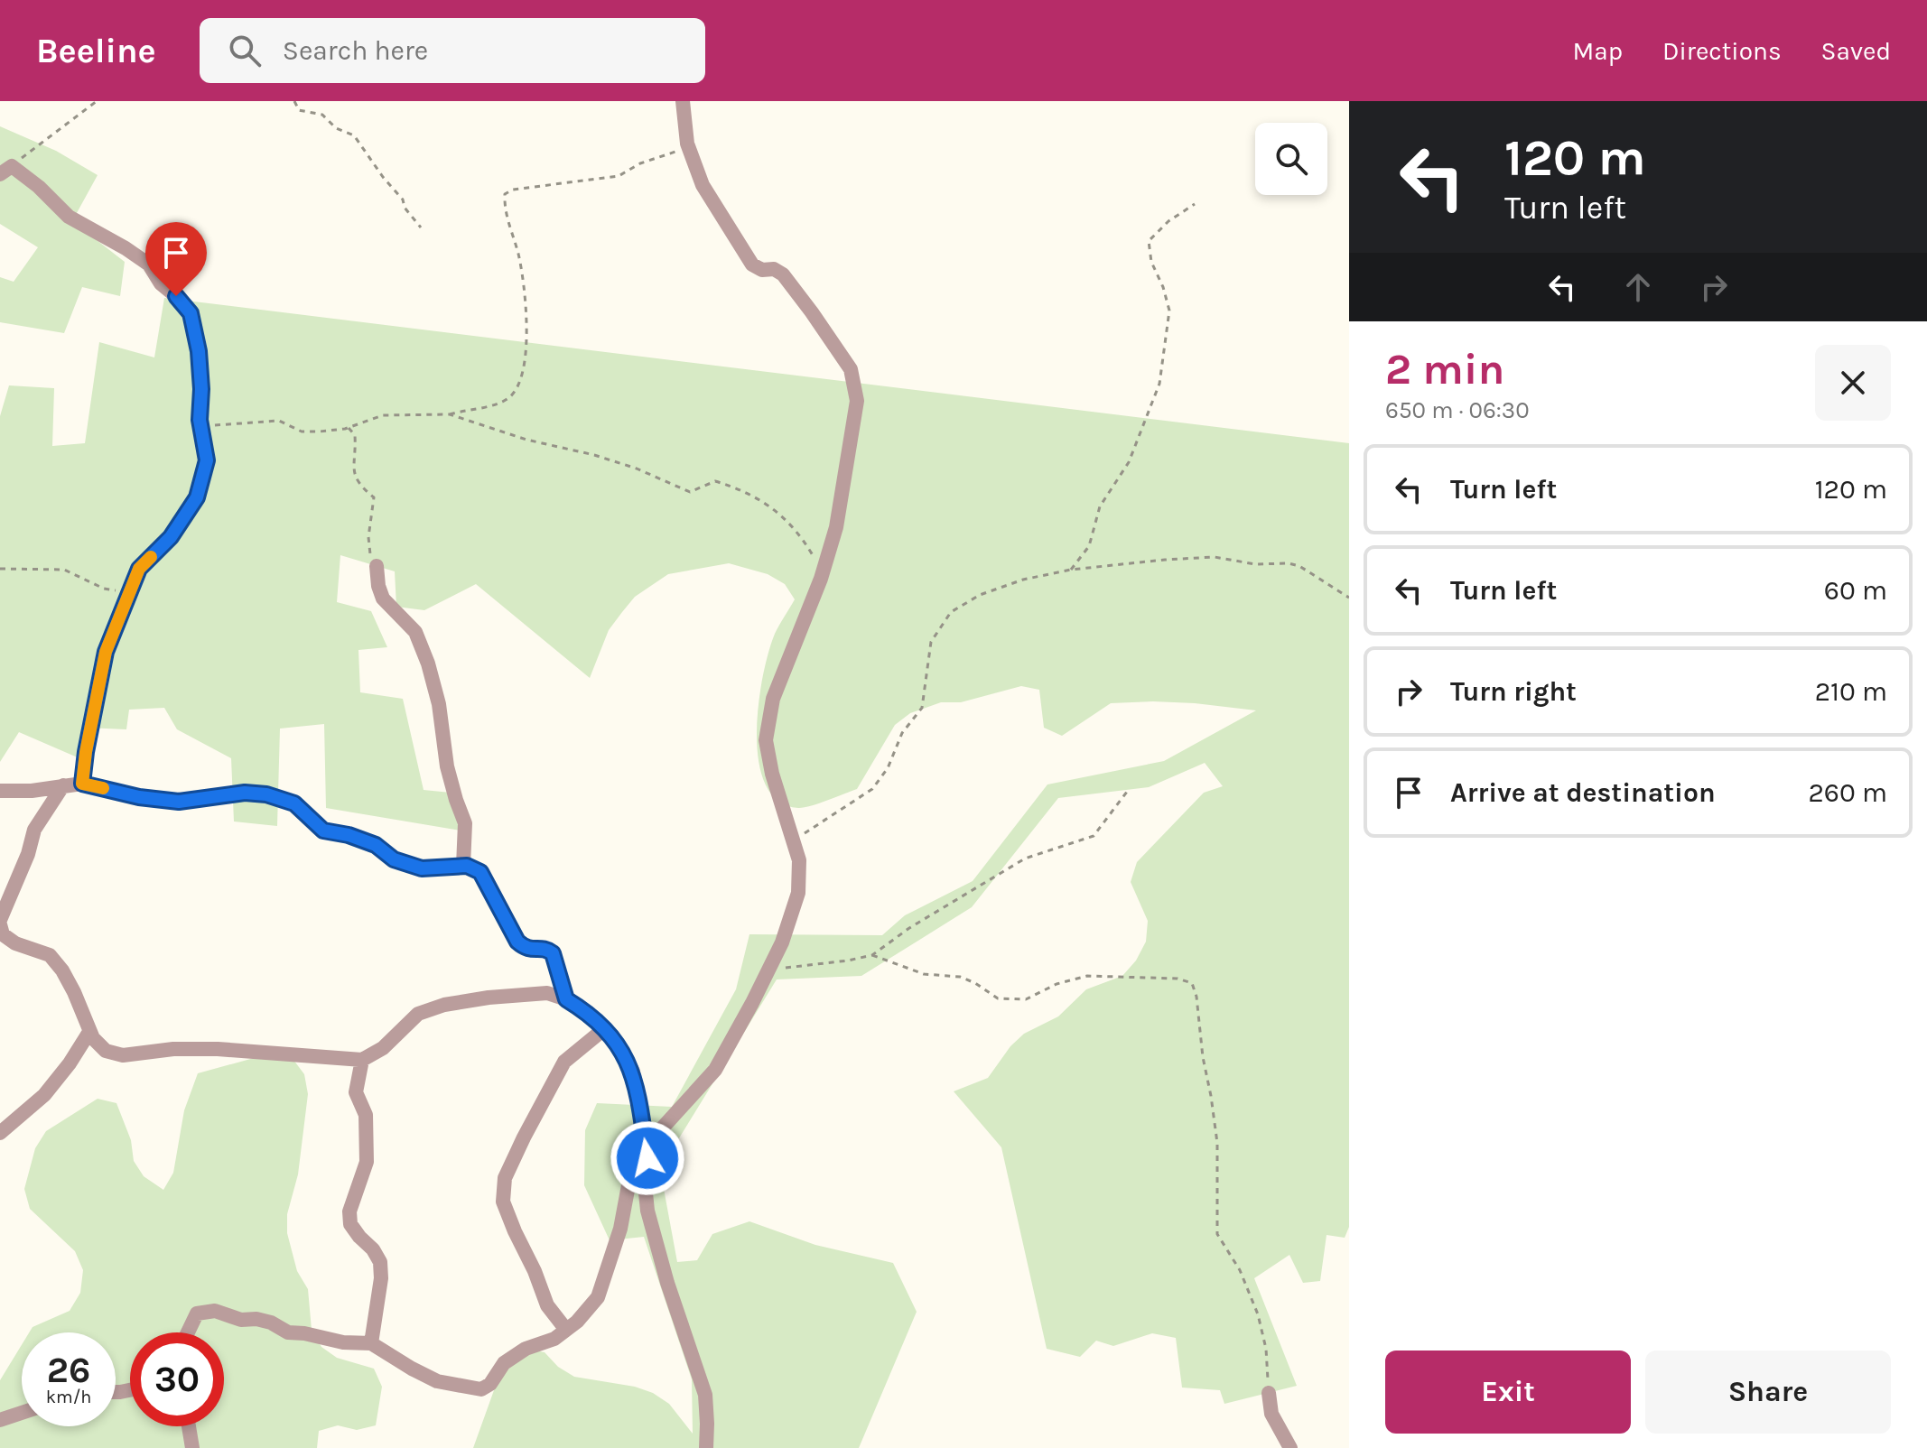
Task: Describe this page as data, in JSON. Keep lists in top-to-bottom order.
{
  "page": {
    "header": "Beeline",
    "search": "Search here",
    "nav": ["Map", "Directions", "Saved"],
    "turn": ["120 m", "Turn left"],
    "heading": ["2 min", "650 m · 06:30"],
    "list": [
      {
        "name": "Turn left",
        "value": "120 m"
      },
      {
        "name": "Turn left",
        "value": "60 m"
      },
      {
        "name": "Turn right",
        "value": "210 m"
      },
      {
        "name": "Arrive at destination",
        "value": "260 m"
      }
    ],
    "speed": "26 km/h",
    "limit": "30",
    "buttons": ["Exit", "Share"]
  }
}
